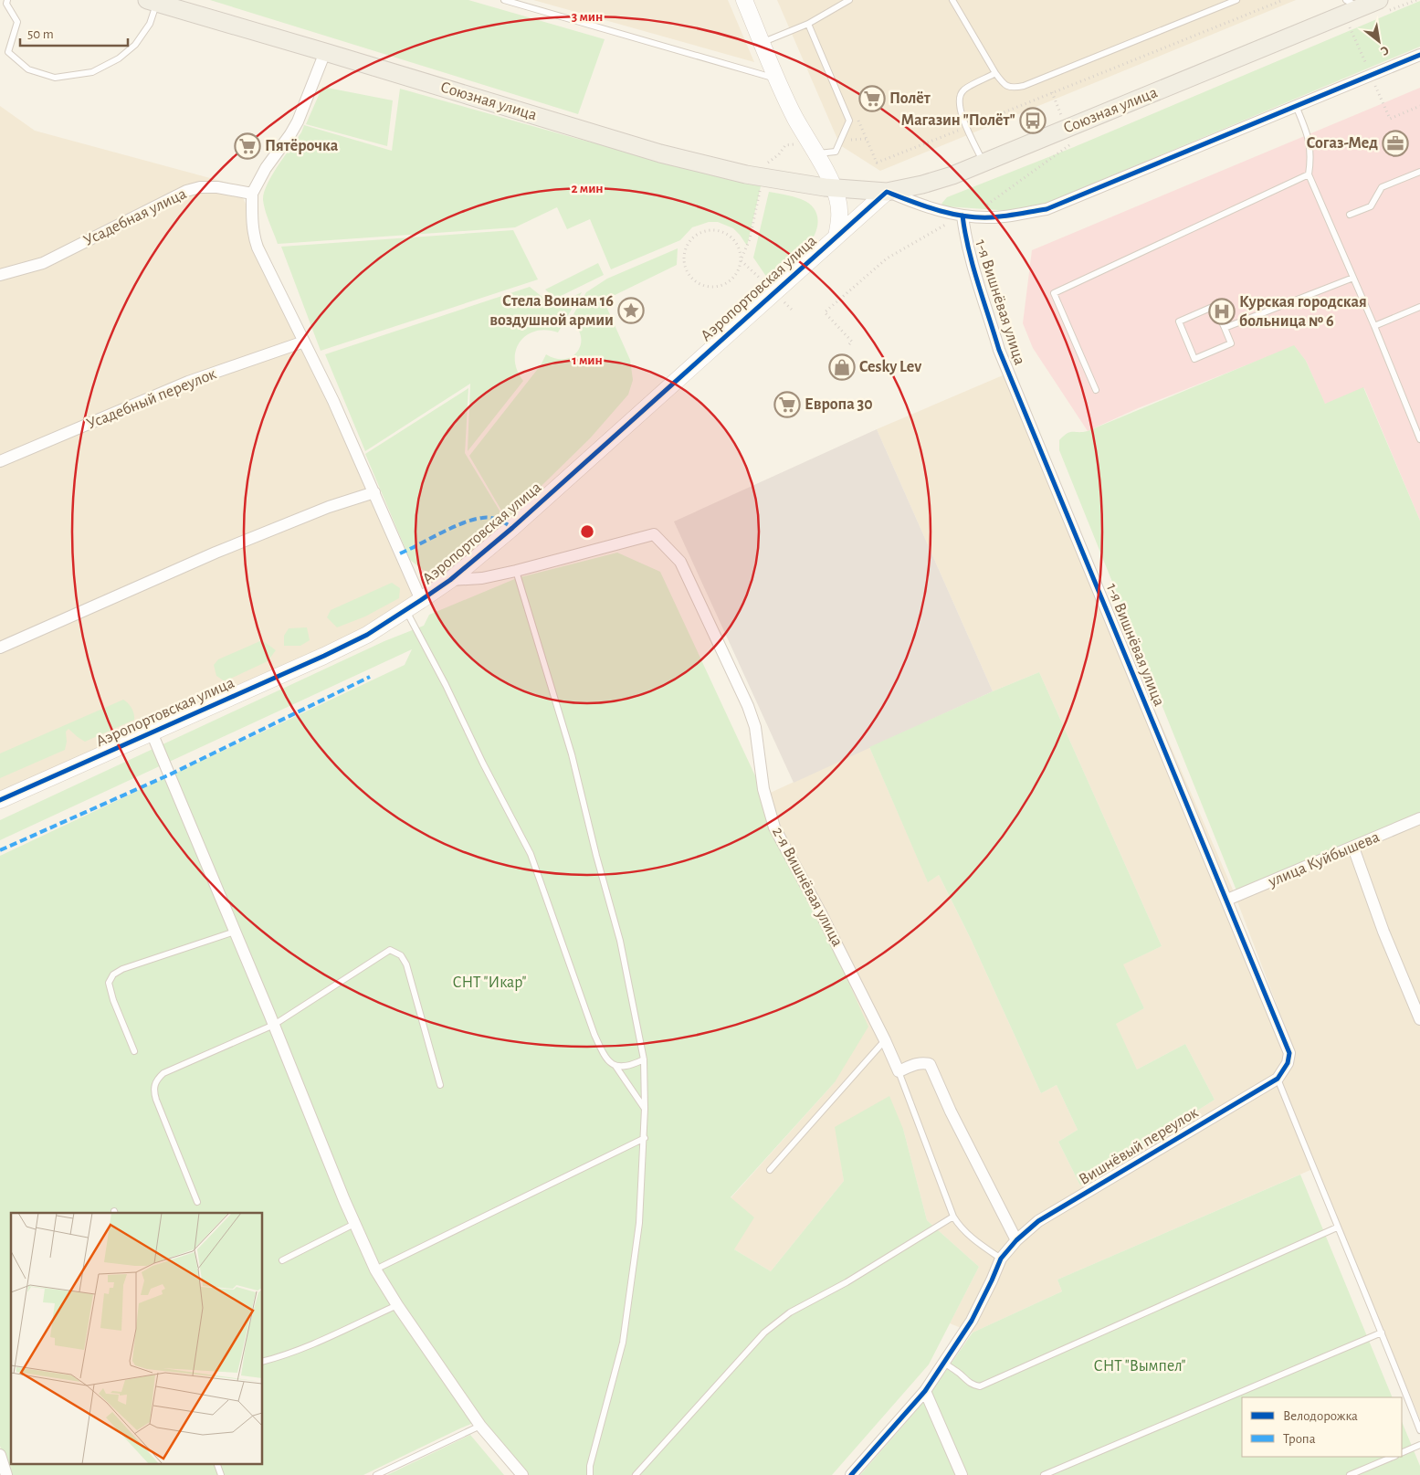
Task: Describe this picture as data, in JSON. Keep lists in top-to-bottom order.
{
  "streets": {
    "main road": ["Союзная улица"],
    "street": [
      "Усадебная улица",
      "Аэропортовская улица",
      "1-я Вишнёвая улица",
      "Усадебный переулок",
      "улица Куйбышева",
      "2-я Вишнёвая улица",
      "Вишнёвый переулок"
    ]
  },
  "crossings": [
    ["Союзная улица", "Аэропортовская улица"],
    ["Аэропортовская улица", "2-я Вишнёвая улица"],
    ["1-я Вишнёвая улица", "улица Куйбышева"],
    ["1-я Вишнёвая улица", "Вишнёвый переулок"]
  ],
  "parks": ["СНТ \"Икар\"", "СНТ \"Вымпел\""],
  "places": {
    "supermarket": ["Полёт", "Пятёрочка", "Европа 30"],
    "bus stop": ["Магазин \"Полёт\""],
    "office": ["Согаз-Мед"],
    "place": ["Стела Воинам 16 воздушной армии"],
    "hospital": ["Курская городская больница № 6"],
    "shop": ["Cesky Lev"]
  },
  "legend": ["Велодорожка", "Тропа"],
  "scale_bar": "50 m",
  "north": "bottom right",
  "rings": ["3 мин", "2 мин", "1 мин"]
}
